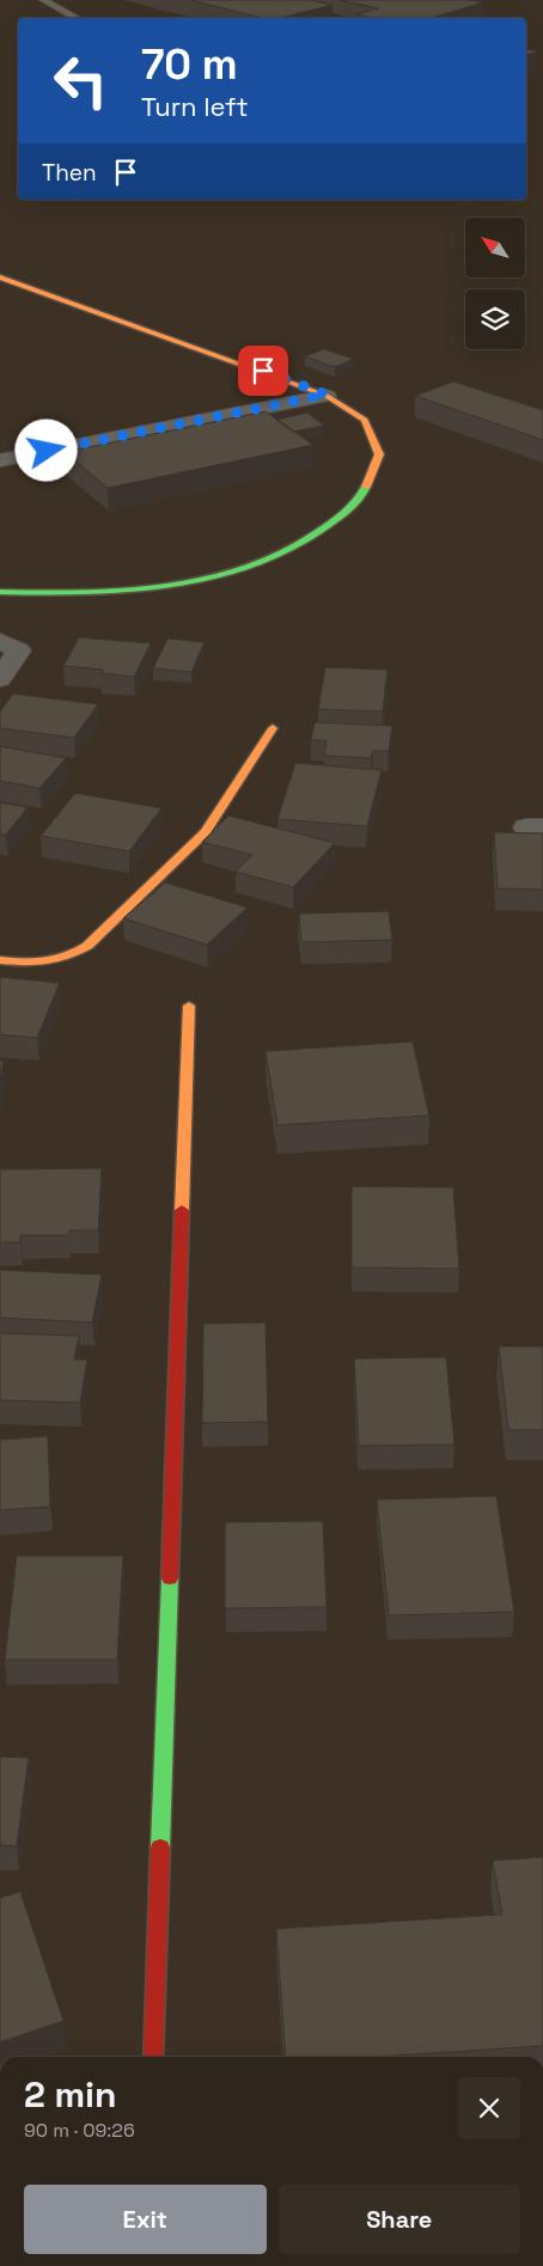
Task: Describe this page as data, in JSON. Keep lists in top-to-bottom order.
{
  "north": "top left",
  "page": {
    "turn": ["70 m", "Turn left"],
    "then": "Then",
    "heading": ["2 min", "90 m · 09:26"],
    "buttons": ["Exit", "Share"]
  }
}
